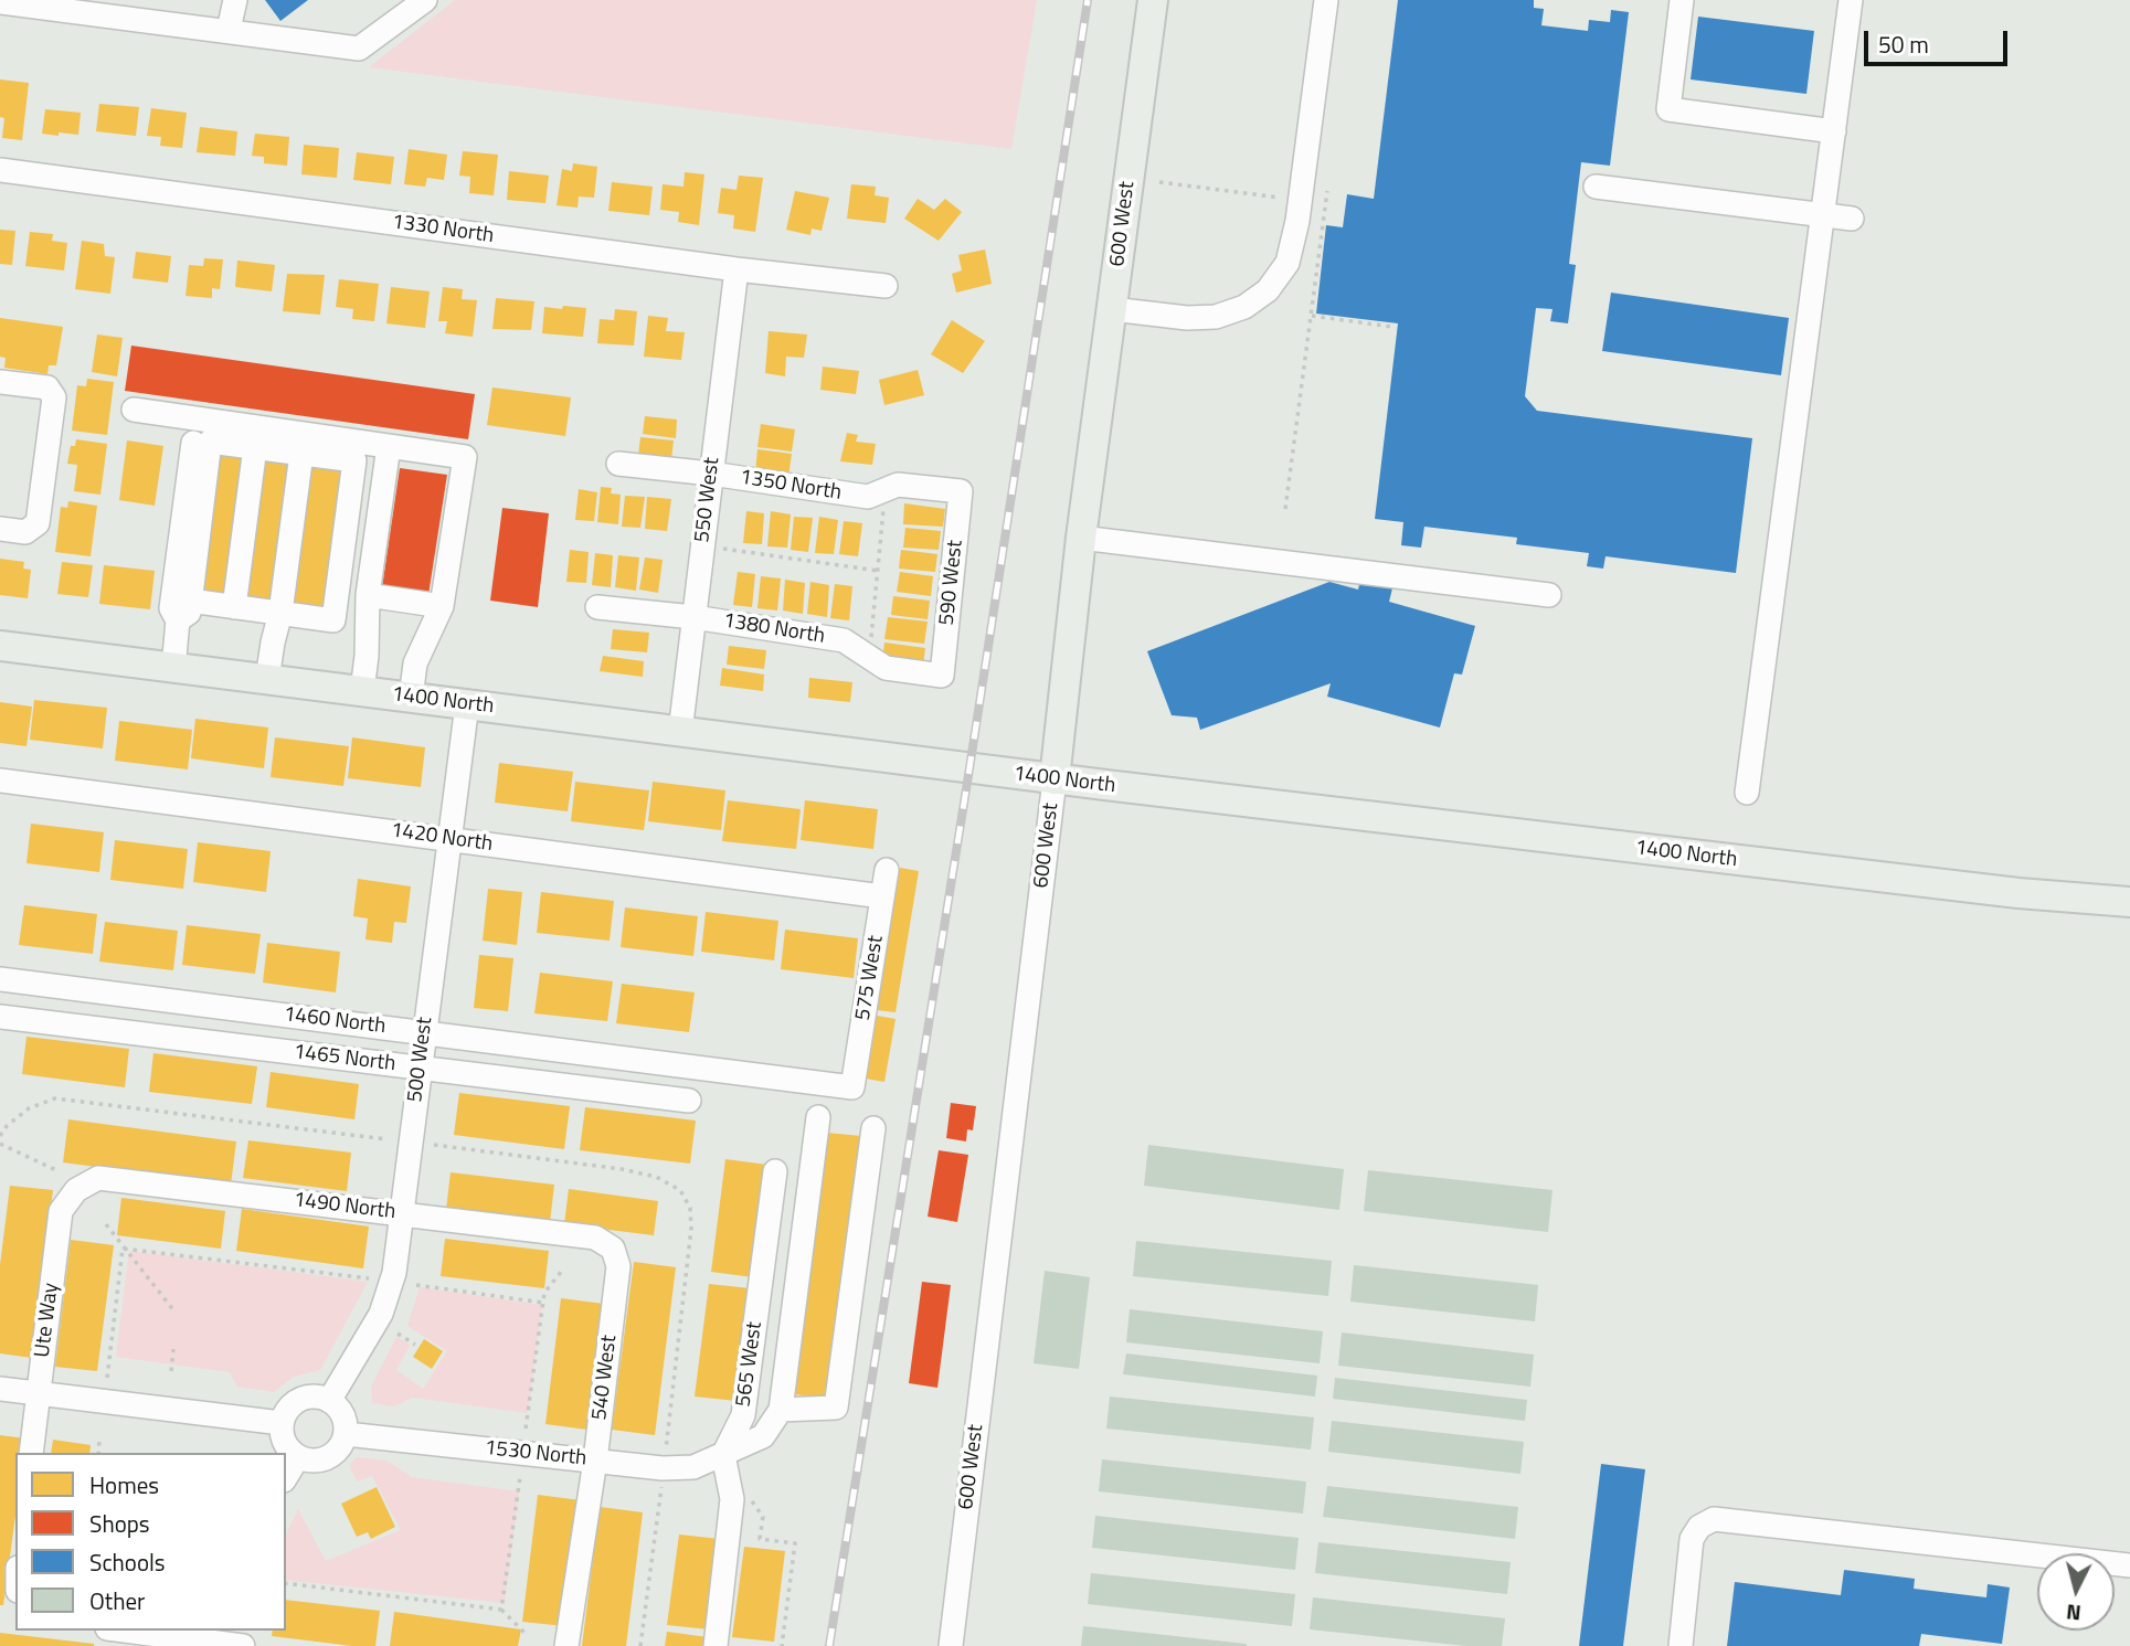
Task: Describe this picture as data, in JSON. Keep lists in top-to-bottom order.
{
  "streets": {
    "main road": ["600 West", "1400 North"],
    "street": [
      "1330 North",
      "1350 North",
      "550 West",
      "590 West",
      "1380 North",
      "1420 North",
      "575 West",
      "1460 North",
      "1465 North",
      "500 West",
      "1490 North",
      "Ute Way",
      "565 West",
      "540 West",
      "1530 North"
    ]
  },
  "crossings": [
    ["600 West", "1400 North"],
    ["1330 North", "550 West"],
    ["1350 North", "550 West"],
    ["1350 North", "590 West"],
    ["550 West", "1380 North"],
    ["550 West", "1400 North"],
    ["590 West", "1380 North"],
    ["1400 North", "500 West"],
    ["1420 North", "575 West"],
    ["1420 North", "500 West"],
    ["575 West", "1460 North"],
    ["1460 North", "500 West"],
    ["1465 North", "500 West"],
    ["500 West", "1490 North"],
    ["500 West", "1530 North"],
    ["1490 North", "Ute Way"],
    ["1490 North", "540 West"],
    ["565 West", "1530 North"],
    ["540 West", "1530 North"]
  ],
  "legend": [
    "Homes",
    "Shops",
    "Schools",
    "Other"
  ],
  "scale_bar": "50 m",
  "north": "bottom"
}
